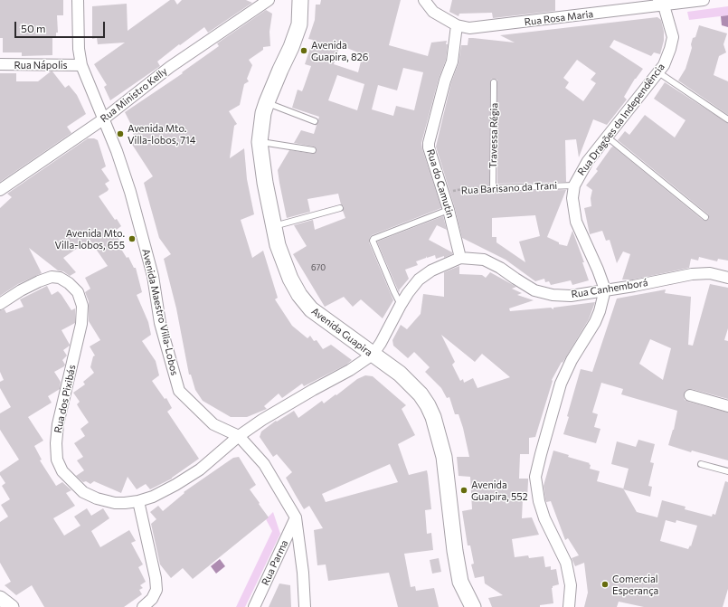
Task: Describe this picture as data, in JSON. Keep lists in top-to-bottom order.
{
  "streets": {
    "main road": ["Avenida Guapira"],
    "street": [
      "Rua Rosa Maria",
      "Rua Nápolis",
      "Rua Ministro Kelly",
      "Rua Dragões da Independência",
      "Rua do Camutin",
      "Rua Canhemborá",
      "Avenida Maestro Villa-Lobos",
      "Rua dos Pixibás",
      "Rua Parma"
    ],
    "lane": ["Travessa Régia", "Rua Barisano da Trani"]
  },
  "crossings": [
    ["Rua Rosa Maria", "Rua Dragões da Independência"],
    ["Rua Rosa Maria", "Rua do Camutin"],
    ["Rua Nápolis", "Avenida Maestro Villa-Lobos"],
    ["Rua Ministro Kelly", "Avenida Maestro Villa-Lobos"],
    ["Rua Dragões da Independência", "Rua Barisano da Trani"],
    ["Rua Dragões da Independência", "Rua Canhemborá"],
    ["Travessa Régia", "Rua Barisano da Trani"],
    ["Rua do Camutin", "Rua Barisano da Trani"],
    ["Rua do Camutin", "Rua Canhemborá"],
    ["Rua Canhemborá", "Avenida Guapira"],
    ["Rua Canhemborá", "Rua dos Pixibás"],
    ["Avenida Maestro Villa-Lobos", "Rua dos Pixibás"],
    ["Avenida Maestro Villa-Lobos", "Rua Parma"],
    ["Avenida Guapira", "Rua dos Pixibás"]
  ],
  "places": [
    "Avenida Guapira, 826",
    "Avenida Mto. Villa-lobos, 714",
    "Avenida Mto. Villa-lobos, 655",
    "Avenida Guapira, 552",
    "Comercial Esperança"
  ],
  "house_numbers": ["670"],
  "scale_bar": "50 m"
}
